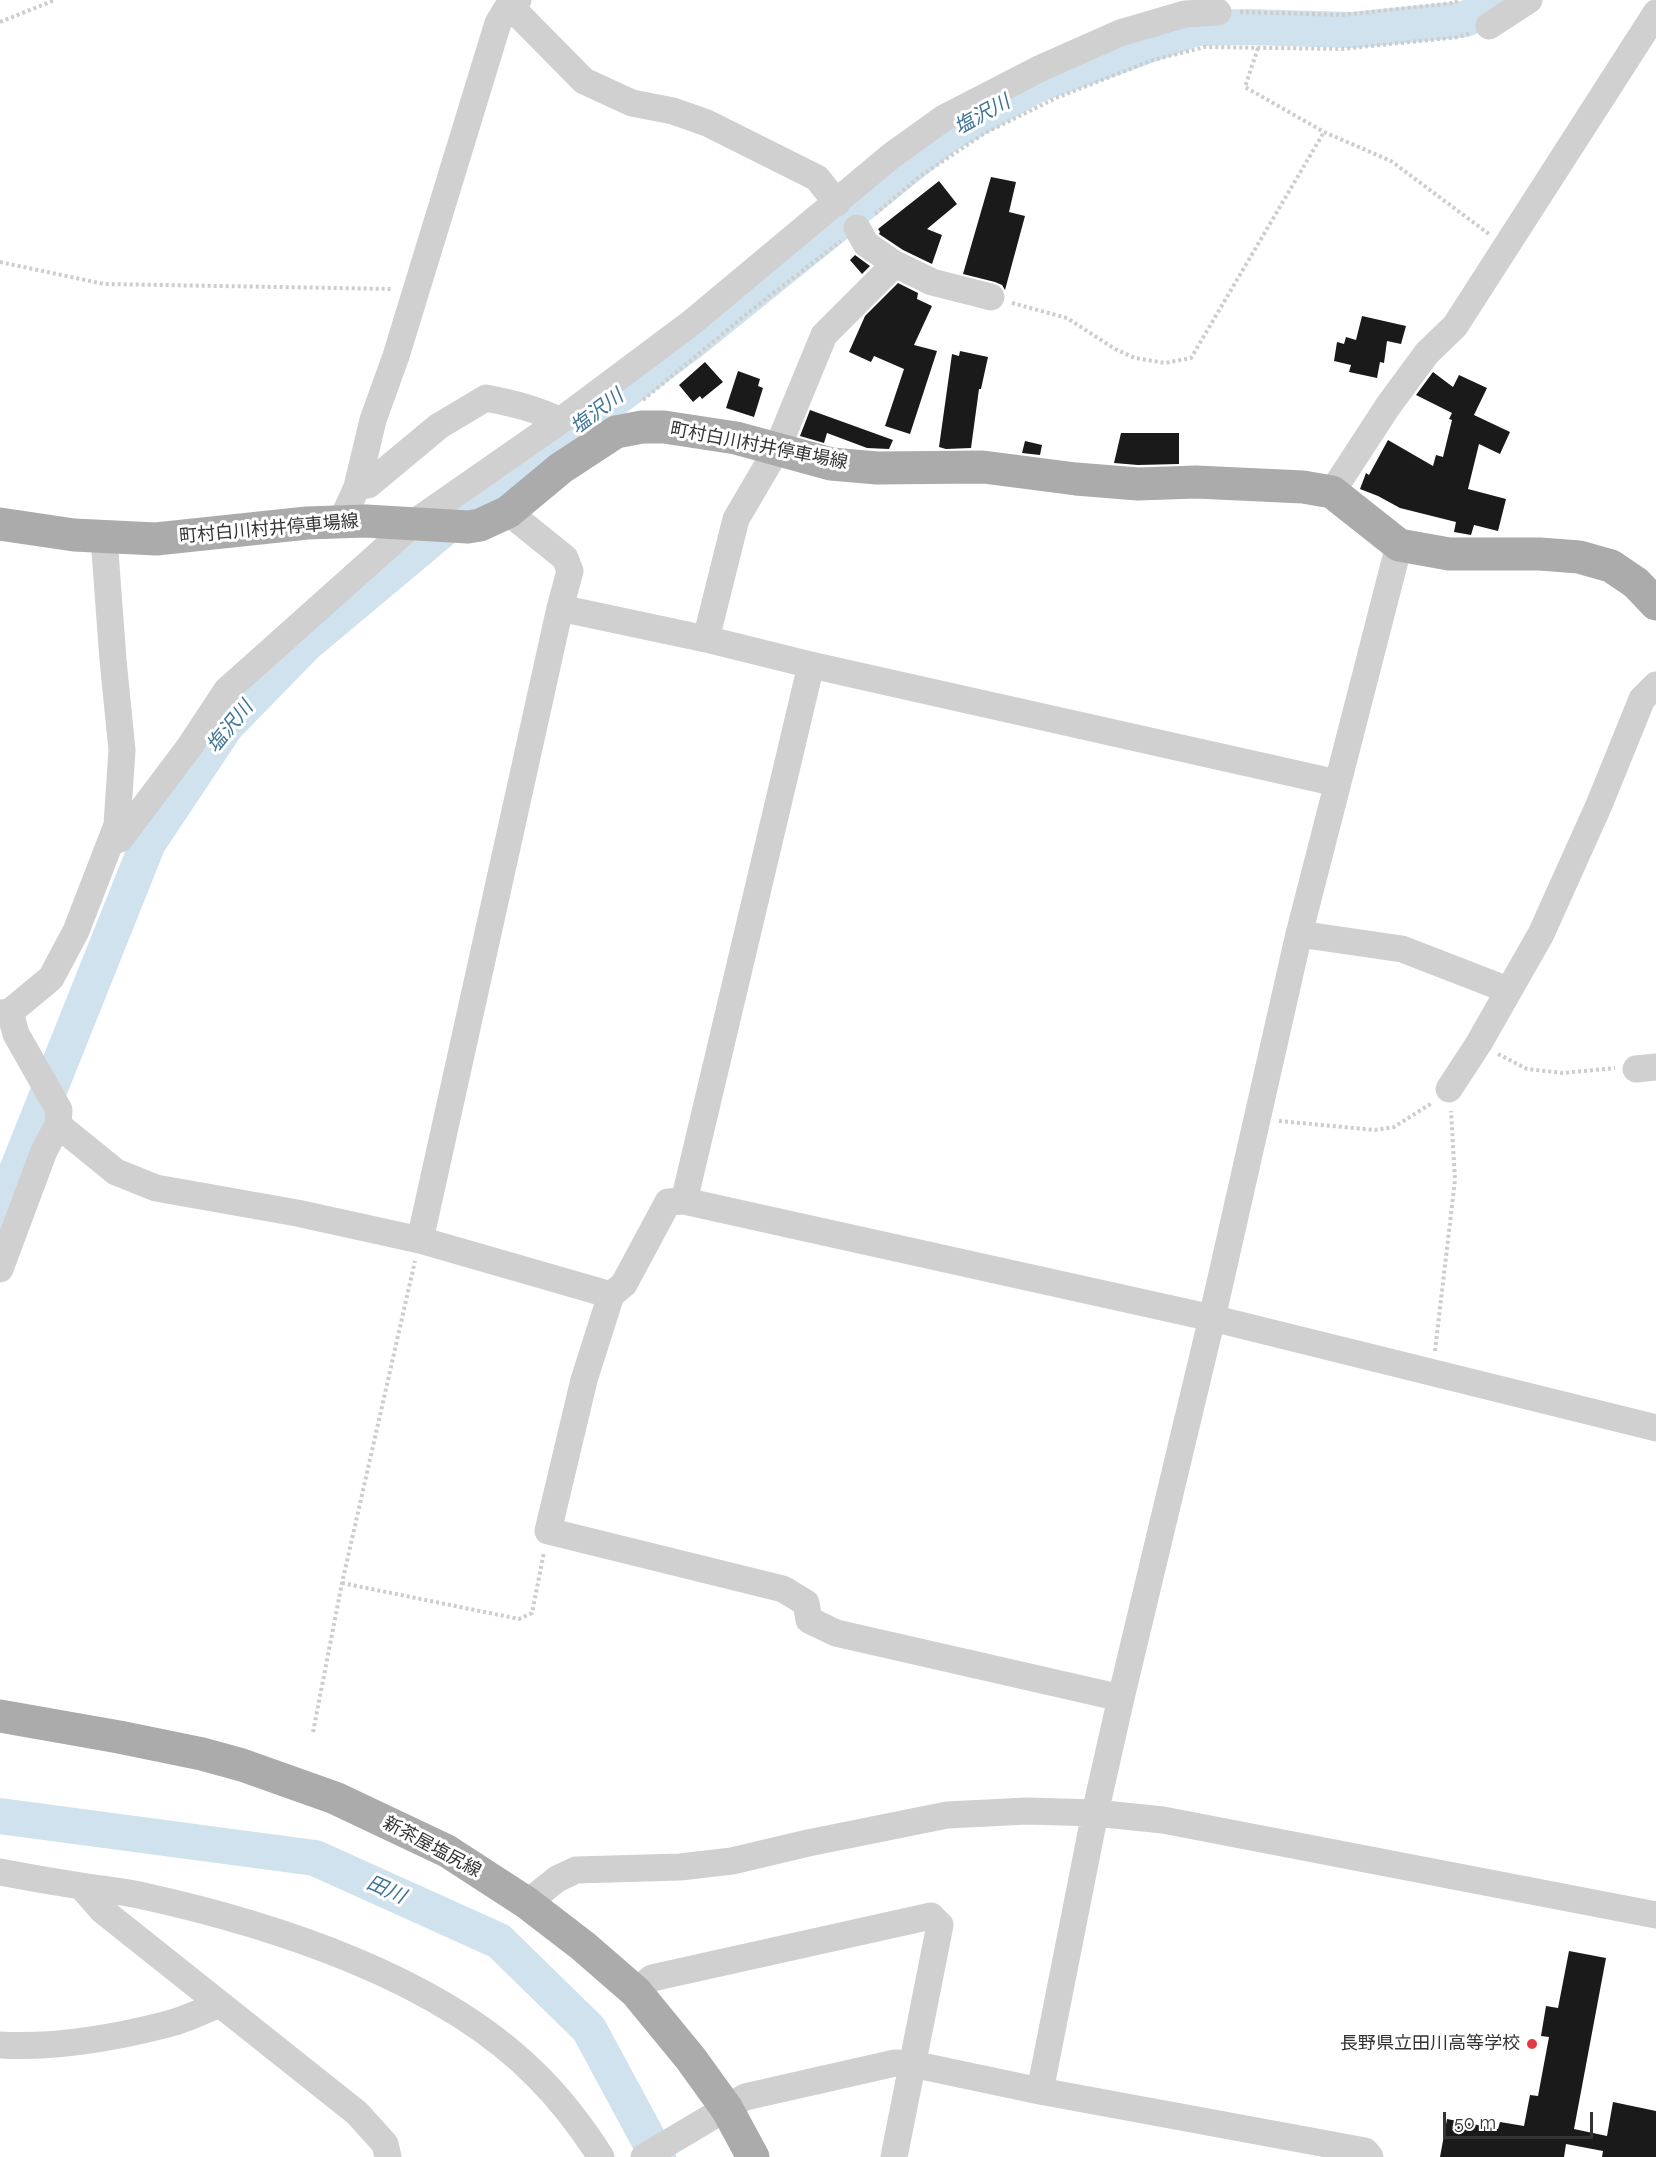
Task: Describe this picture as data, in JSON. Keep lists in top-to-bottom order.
{
  "streets": {
    "main road": ["町村白川村井停車場線", "新茶屋塩尻線"]
  },
  "water": ["塩沢川", "田川"],
  "places": ["長野県立田川高等学校"],
  "scale_bar": "50 m"
}
